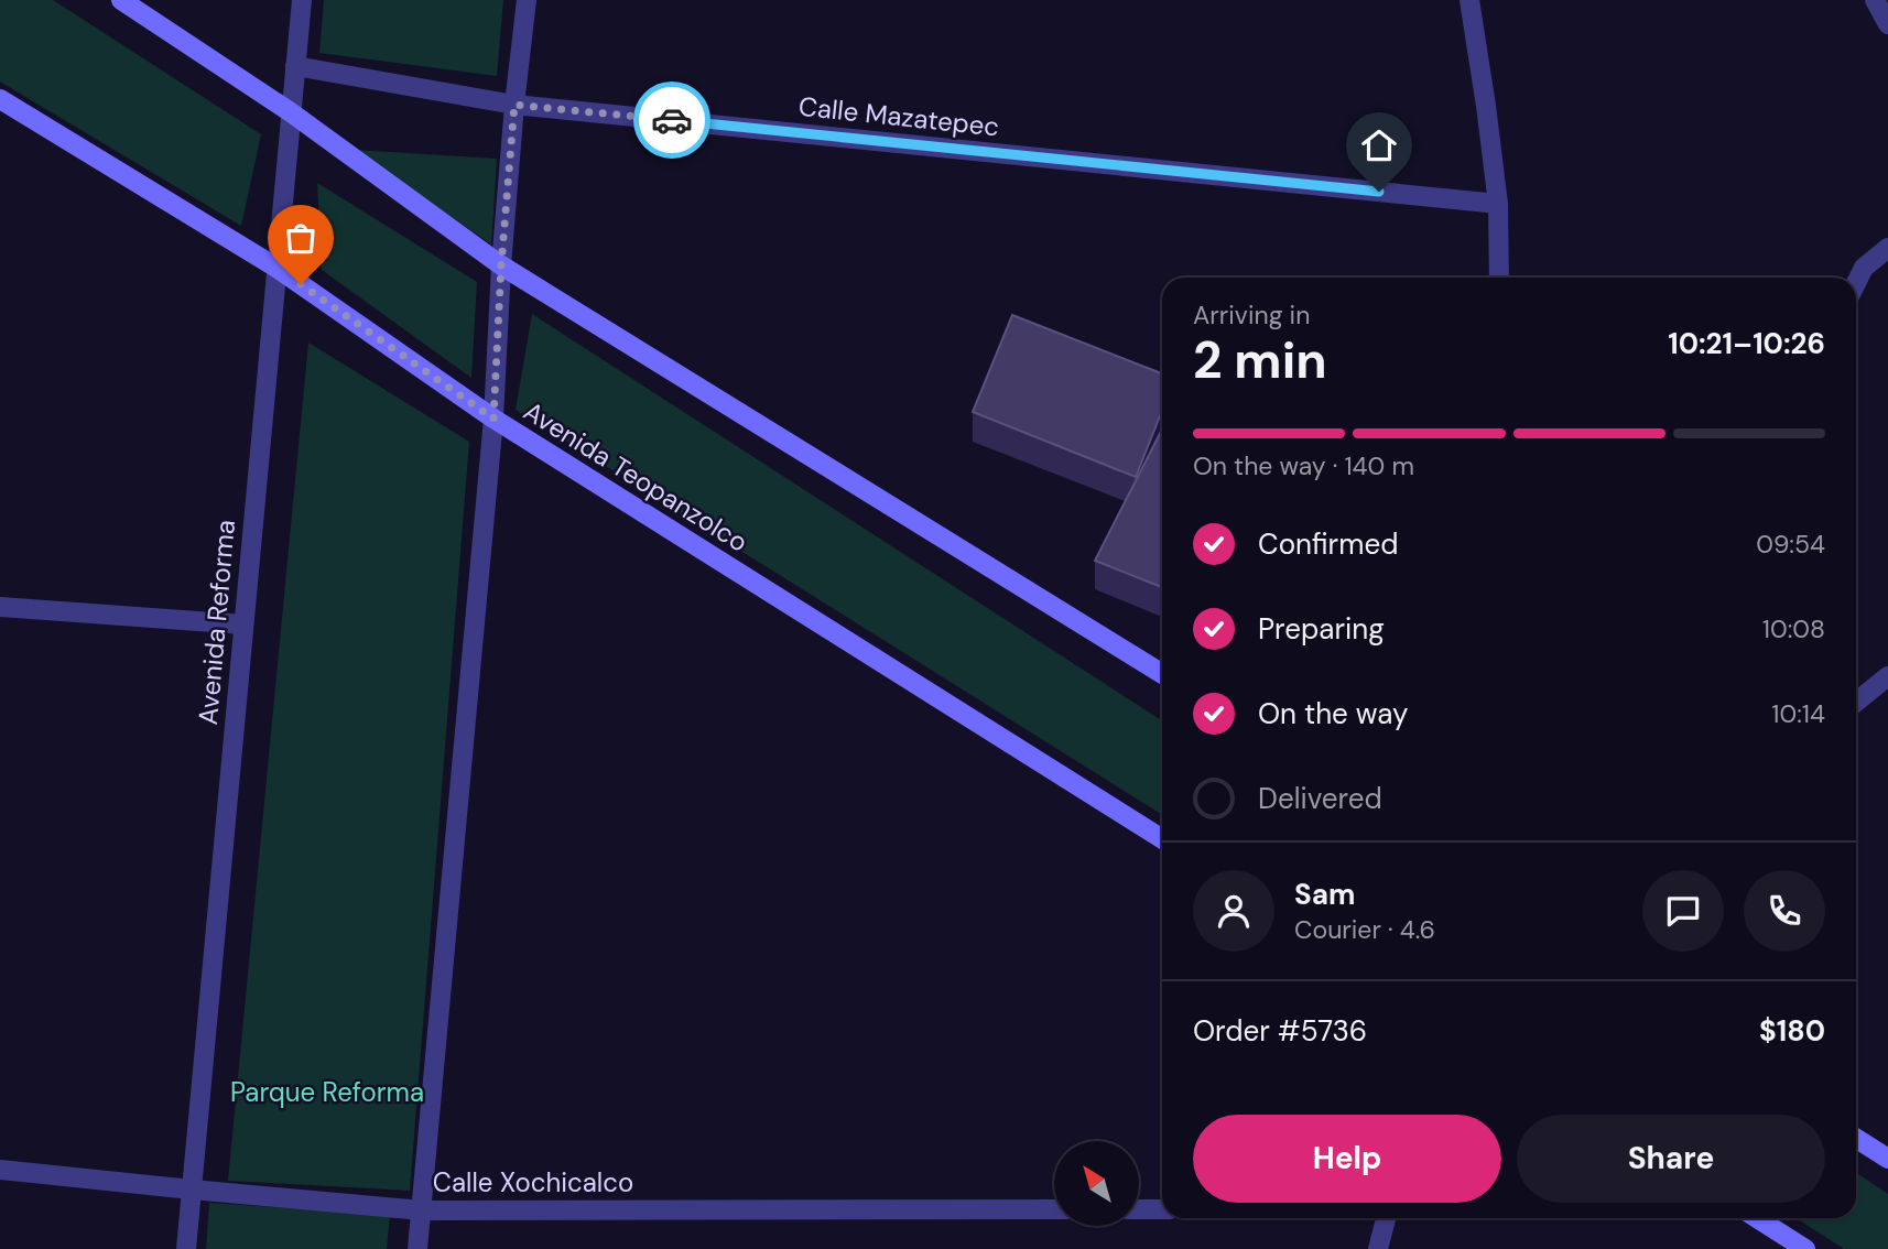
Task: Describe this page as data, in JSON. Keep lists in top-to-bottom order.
{
  "streets": {
    "main road": ["Avenida Teopanzolco"],
    "street": ["Calle Mazatepec", "Avenida Reforma", "Calle Xochicalco"]
  },
  "crossings": [
    ["Calle Mazatepec", "Avenida Reforma"],
    ["Avenida Teopanzolco", "Avenida Reforma"],
    ["Avenida Reforma", "Calle Xochicalco"]
  ],
  "parks": ["Parque Reforma"],
  "north": "top left",
  "page": {
    "heading": ["2 min", "Arriving in", "10:21–10:26"],
    "panel": [
      "Sam",
      "Courier · 4.6",
      "Order #5736",
      "$180"
    ],
    "bar": "On the way · 140 m",
    "list": [
      ["Confirmed", "09:54"],
      ["Preparing", "10:08"],
      ["On the way", "10:14"],
      "Delivered"
    ],
    "buttons": ["Help", "Share"]
  }
}
